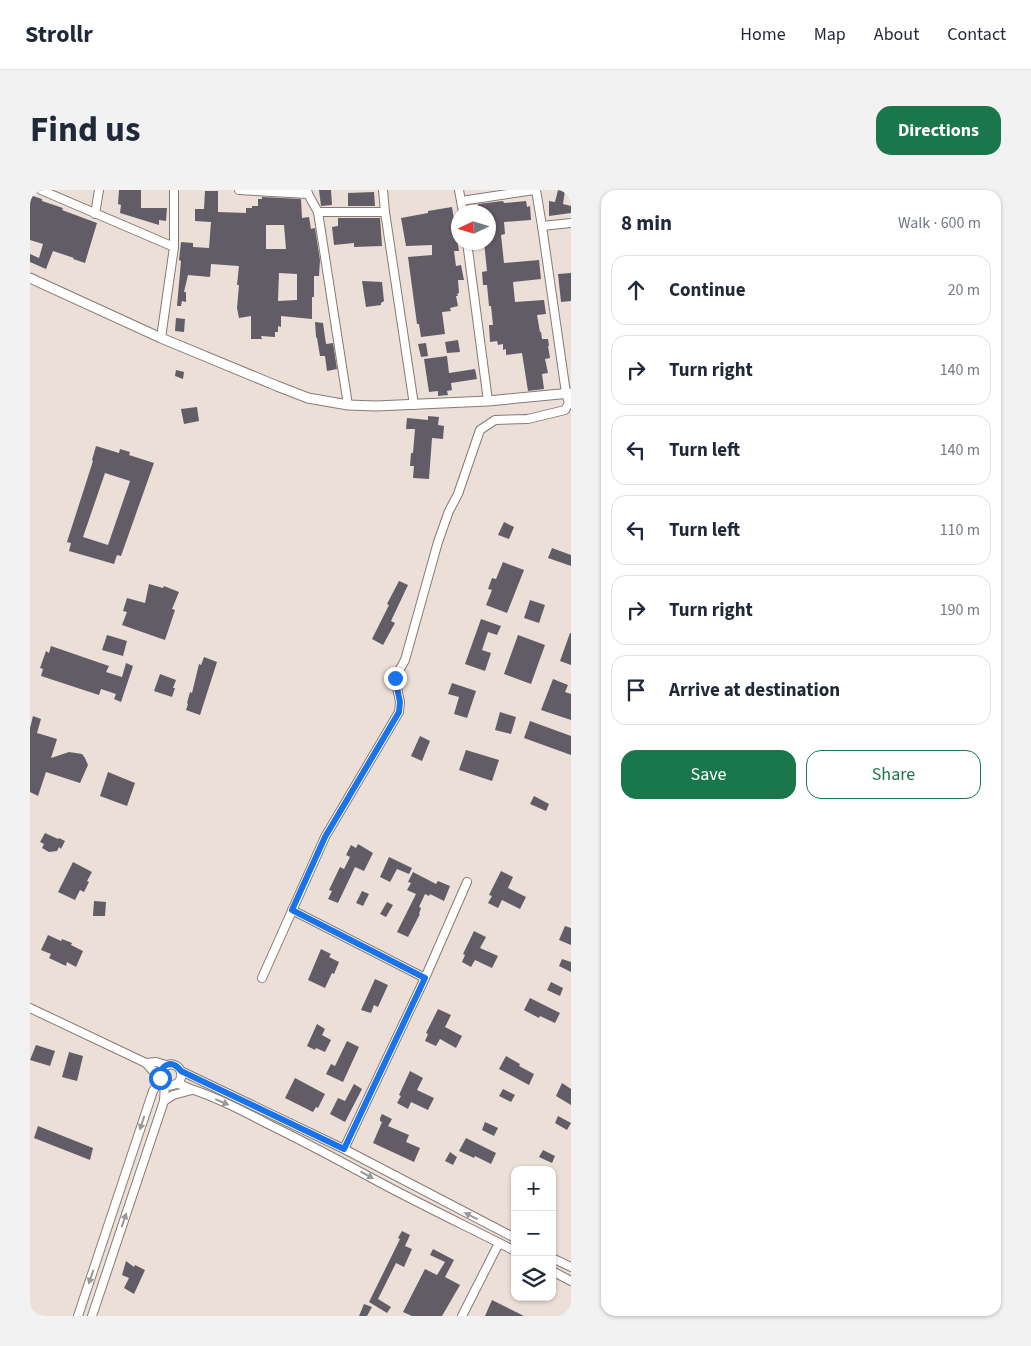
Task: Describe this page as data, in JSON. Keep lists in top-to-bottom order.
{
  "north": "left",
  "page": {
    "header": "Strollr",
    "nav": [
      "Home",
      "Map",
      "About",
      "Contact"
    ],
    "title": "Find us",
    "buttons": [
      "Directions",
      ["Save", "Share"]
    ],
    "heading": ["8 min", "Walk · 600 m"],
    "list": [
      ["Continue", "20 m"],
      ["Turn right", "140 m"],
      ["Turn left", "140 m"],
      ["Turn left", "110 m"],
      ["Turn right", "190 m"],
      "Arrive at destination"
    ],
    "map_buttons": ["+", "−"]
  }
}
